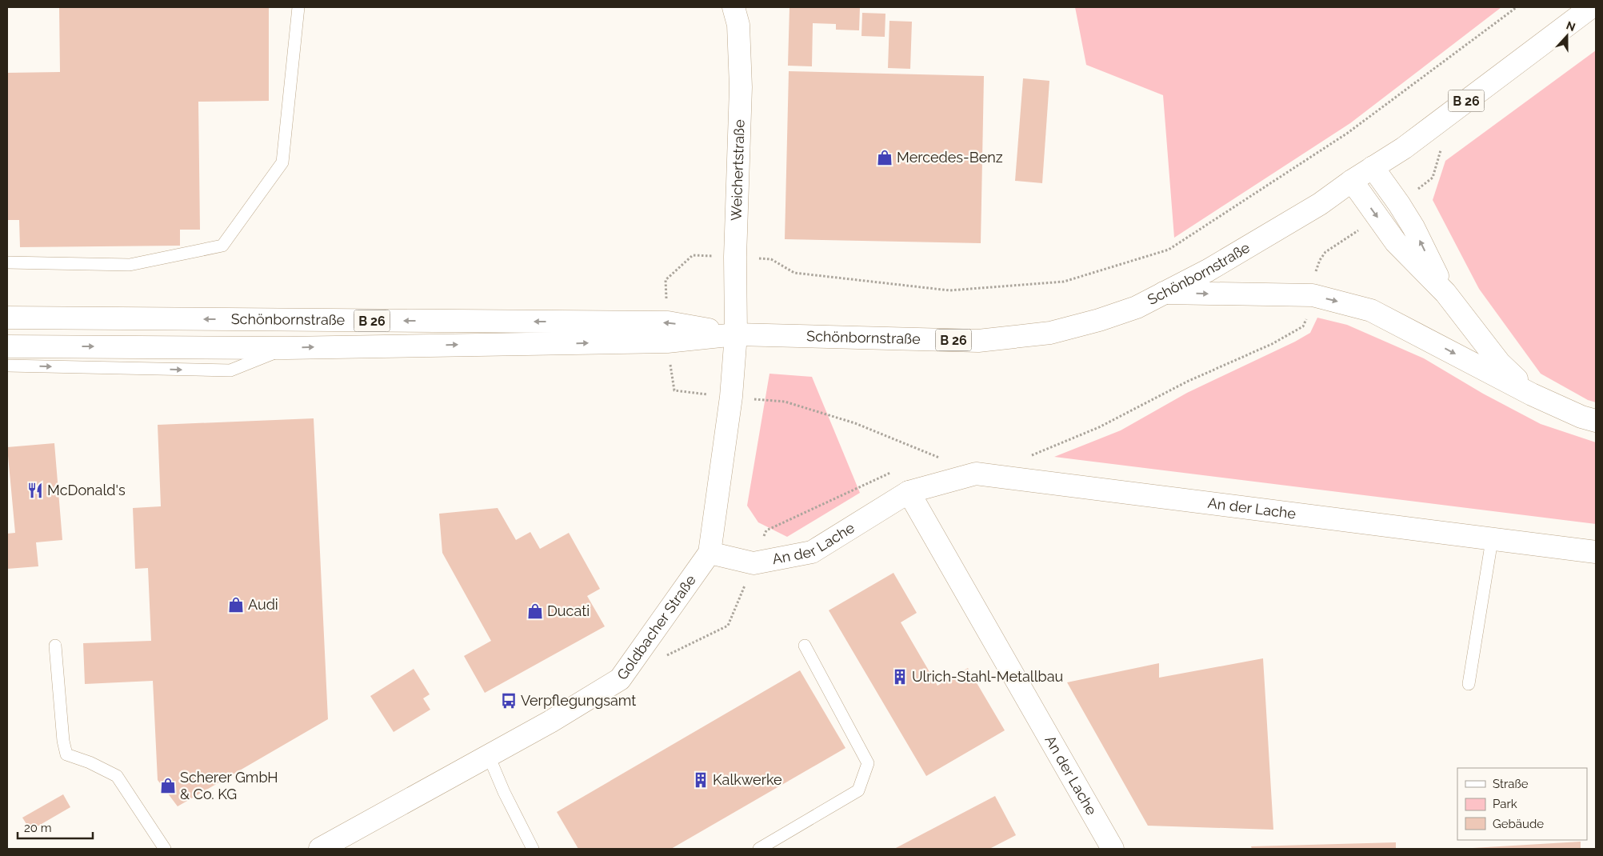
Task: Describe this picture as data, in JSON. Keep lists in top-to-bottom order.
{
  "streets": {
    "main road": [
      "B 26",
      "Weichertstraße",
      "Schönbornstraße",
      "An der Lache",
      "Goldbacher Straße"
    ]
  },
  "crossings": [
    ["Weichertstraße", "Schönbornstraße"],
    ["Weichertstraße", "Goldbacher Straße"],
    ["Schönbornstraße", "Goldbacher Straße"],
    ["An der Lache", "Goldbacher Straße"]
  ],
  "places": {
    "shop": [
      "Mercedes-Benz",
      "Audi",
      "Ducati",
      "Scherer GmbH & Co. KG"
    ],
    "restaurant": ["McDonald's"],
    "building": ["Ulrich-Stahl-Metallbau", "Kalkwerke"],
    "bus stop": ["Verpflegungsamt"]
  },
  "legend": ["Straße", "Park", "Gebäude"],
  "scale_bar": "20 m",
  "north": "top"
}
